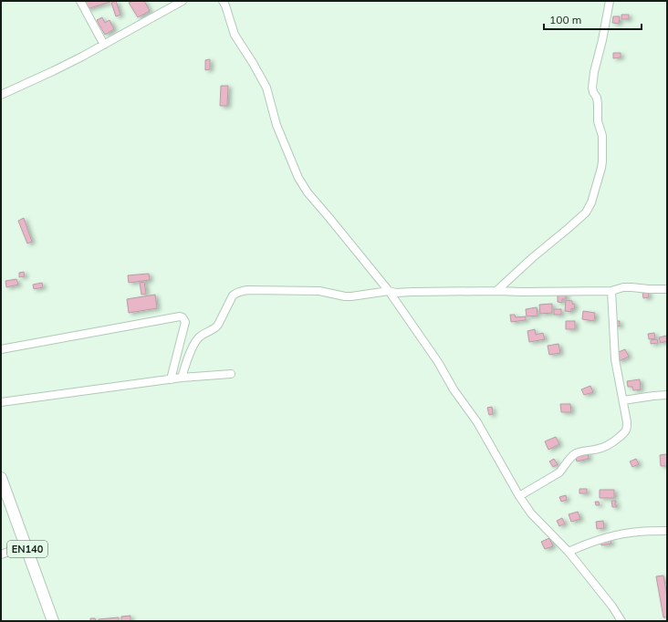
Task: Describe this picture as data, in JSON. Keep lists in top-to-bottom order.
{
  "streets": {
    "main road": ["EN140"]
  },
  "scale_bar": "100 m"
}
